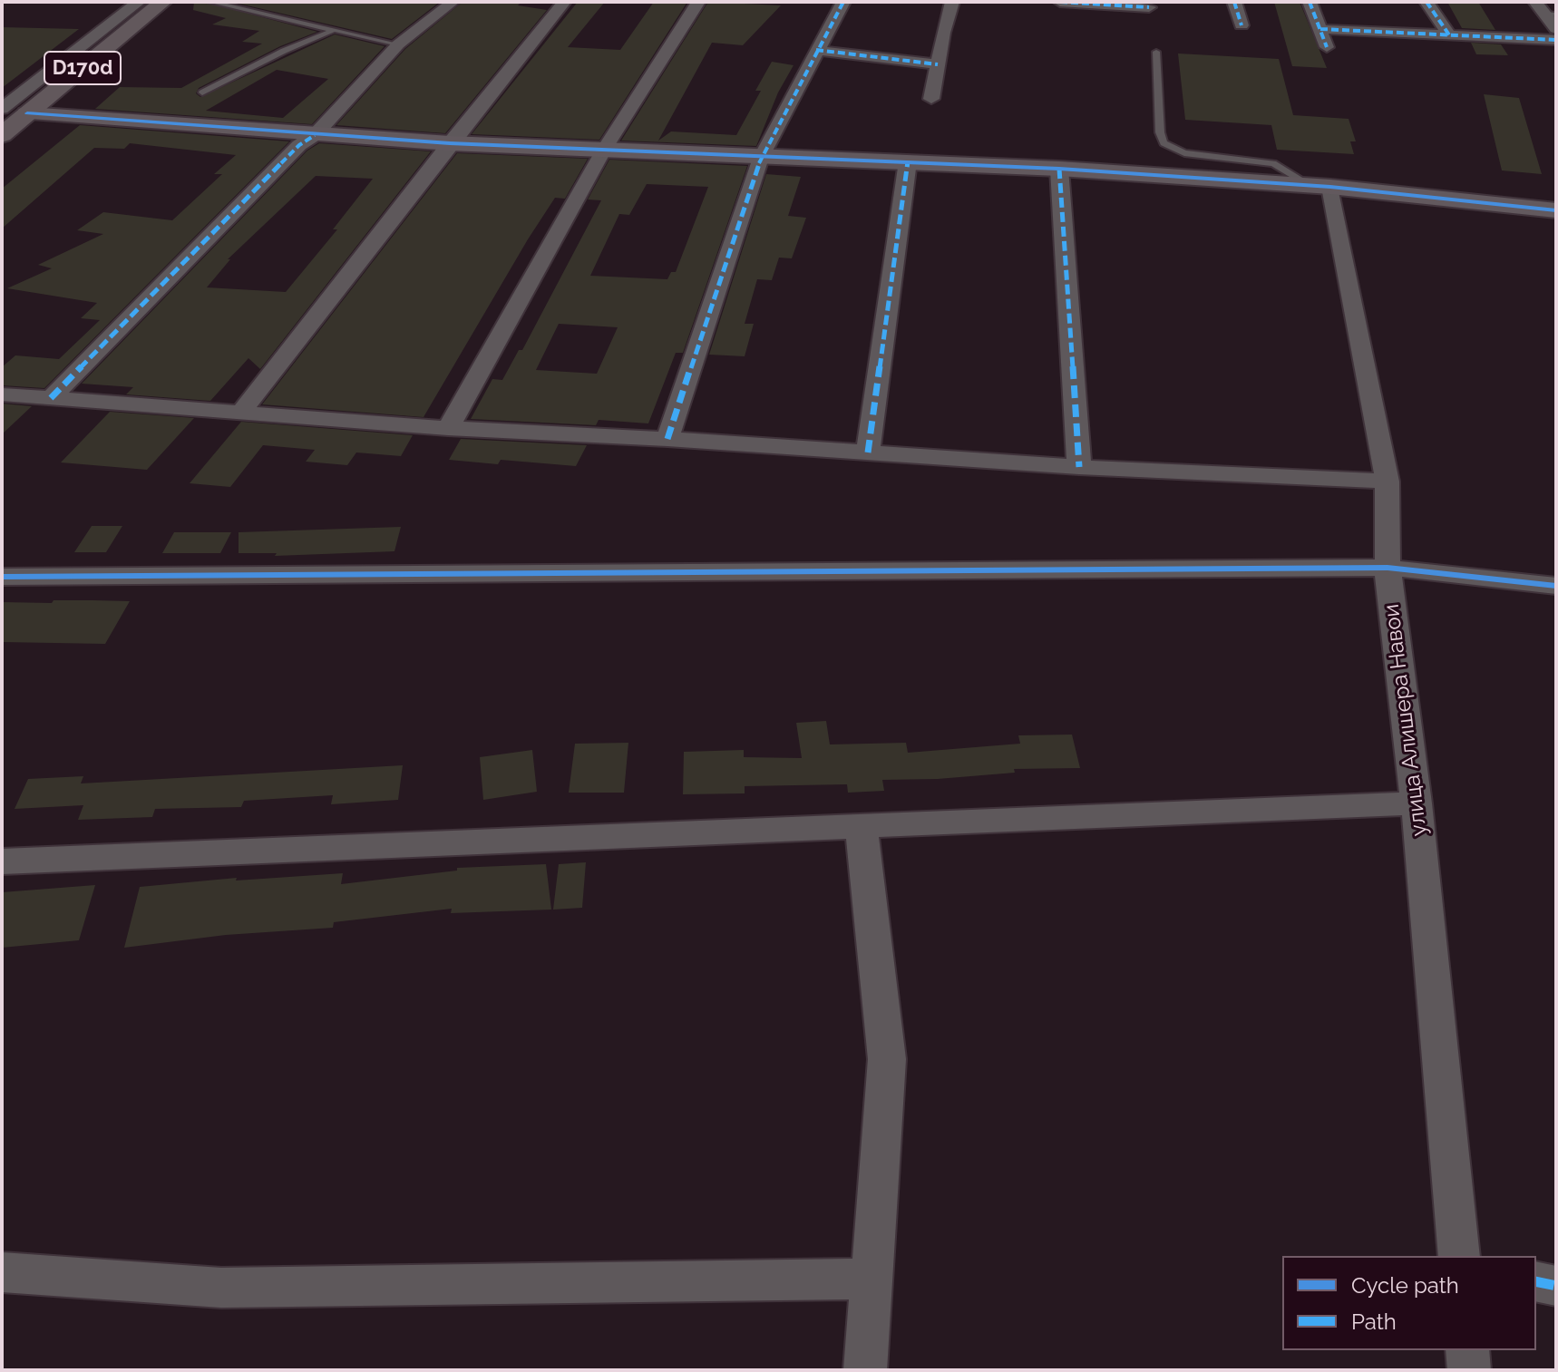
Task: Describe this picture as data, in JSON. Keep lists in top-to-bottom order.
{
  "streets": {
    "main road": ["D170d"],
    "street": ["улица Алишера Навои"]
  },
  "legend": ["Cycle path", "Path"]
}
